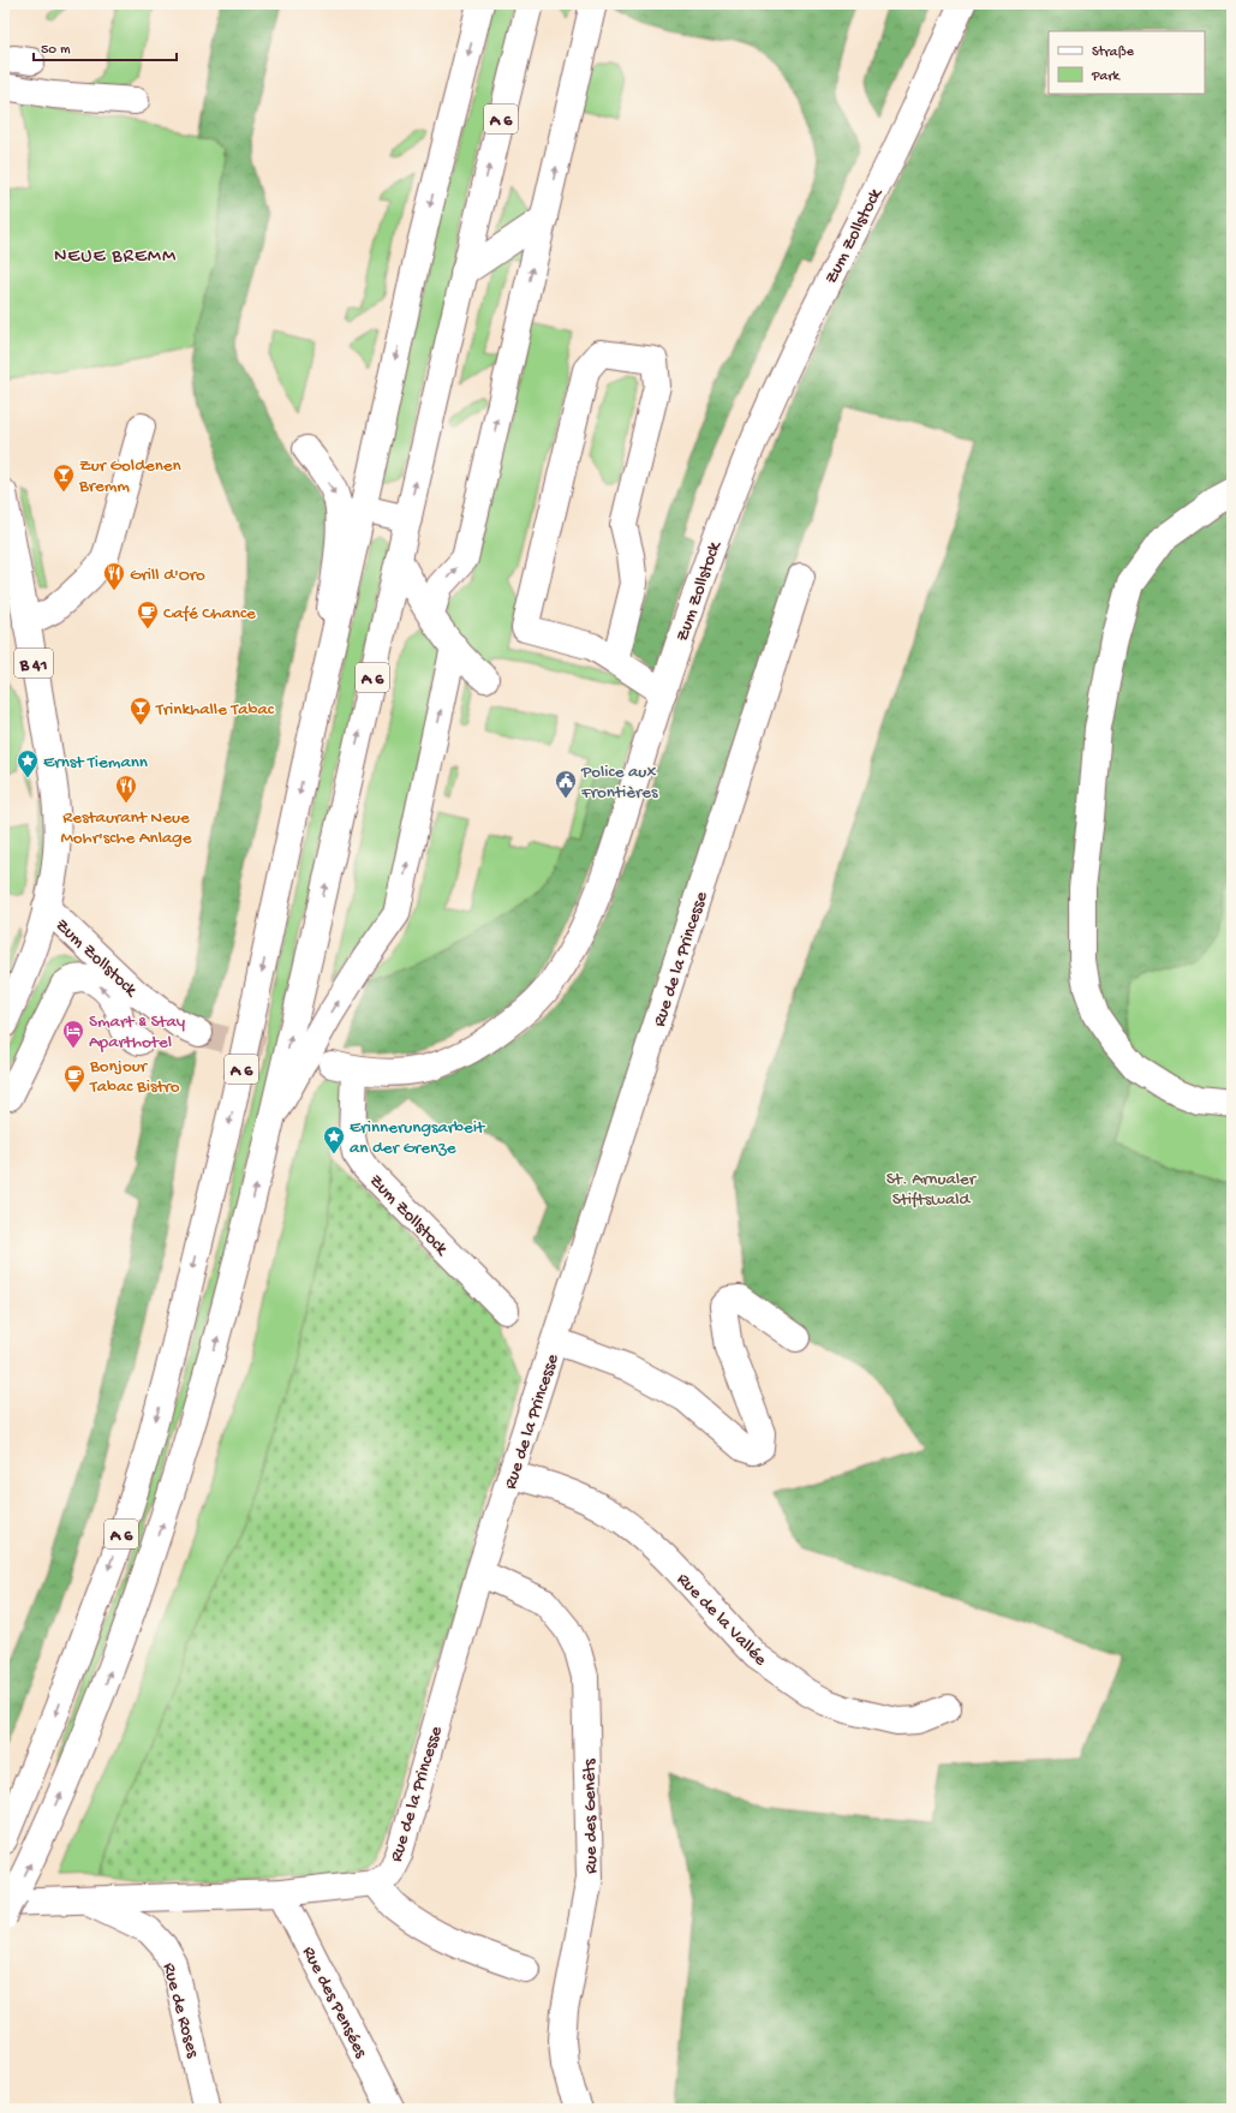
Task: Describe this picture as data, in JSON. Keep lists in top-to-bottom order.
{
  "streets": {
    "main road": [
      "A 6",
      "Zum Zollstock",
      "B 41",
      "Rue de la Princesse",
      "Rue de la Vallée",
      "Rue des Genêts",
      "Rue des Pensées",
      "Rue de Roses"
    ]
  },
  "crossings": [
    ["A 6", "Rue de la Princesse"],
    ["Zum Zollstock", "B 41"],
    ["Rue de la Princesse", "Rue de la Vallée"],
    ["Rue de la Princesse", "Rue des Genêts"],
    ["Rue de la Princesse", "Rue des Pensées"],
    ["Rue de la Princesse", "Rue de Roses"]
  ],
  "districts": ["NEUE BREMM"],
  "parks": ["St. Arnualer Stiftswald"],
  "places": {
    "bar": ["Zur Goldenen Bremm", "Trinkhalle Tabac"],
    "restaurant": ["Grill d'Oro", "Restaurant Neue Mohr'sche Anlage"],
    "cafe": ["Café Chance", "Bonjour Tabac Bistro"],
    "place": ["Ernst Tiemann", "Erinnerungsarbeit an der Grenze"],
    "public building": ["Police aux Frontières"],
    "hotel": ["Smart & Stay Aparthotel"]
  },
  "legend": ["Straße", "Park"],
  "scale_bar": "50 m"
}
